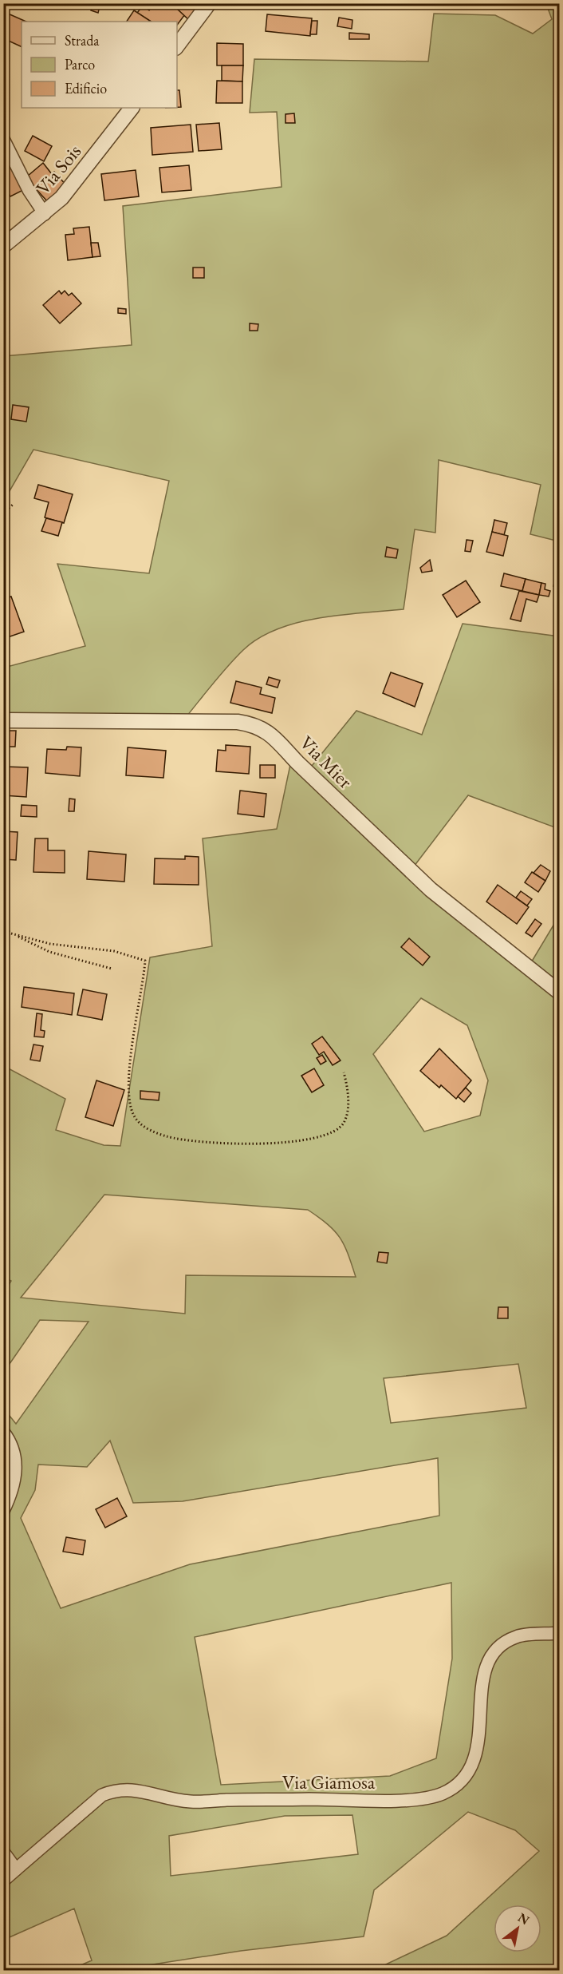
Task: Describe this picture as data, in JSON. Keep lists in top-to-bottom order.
{
  "streets": {
    "street": ["Via Sois", "Via Mier", "Via Giamosa"]
  },
  "legend": ["Strada", "Parco", "Edificio"],
  "north": "top right"
}
